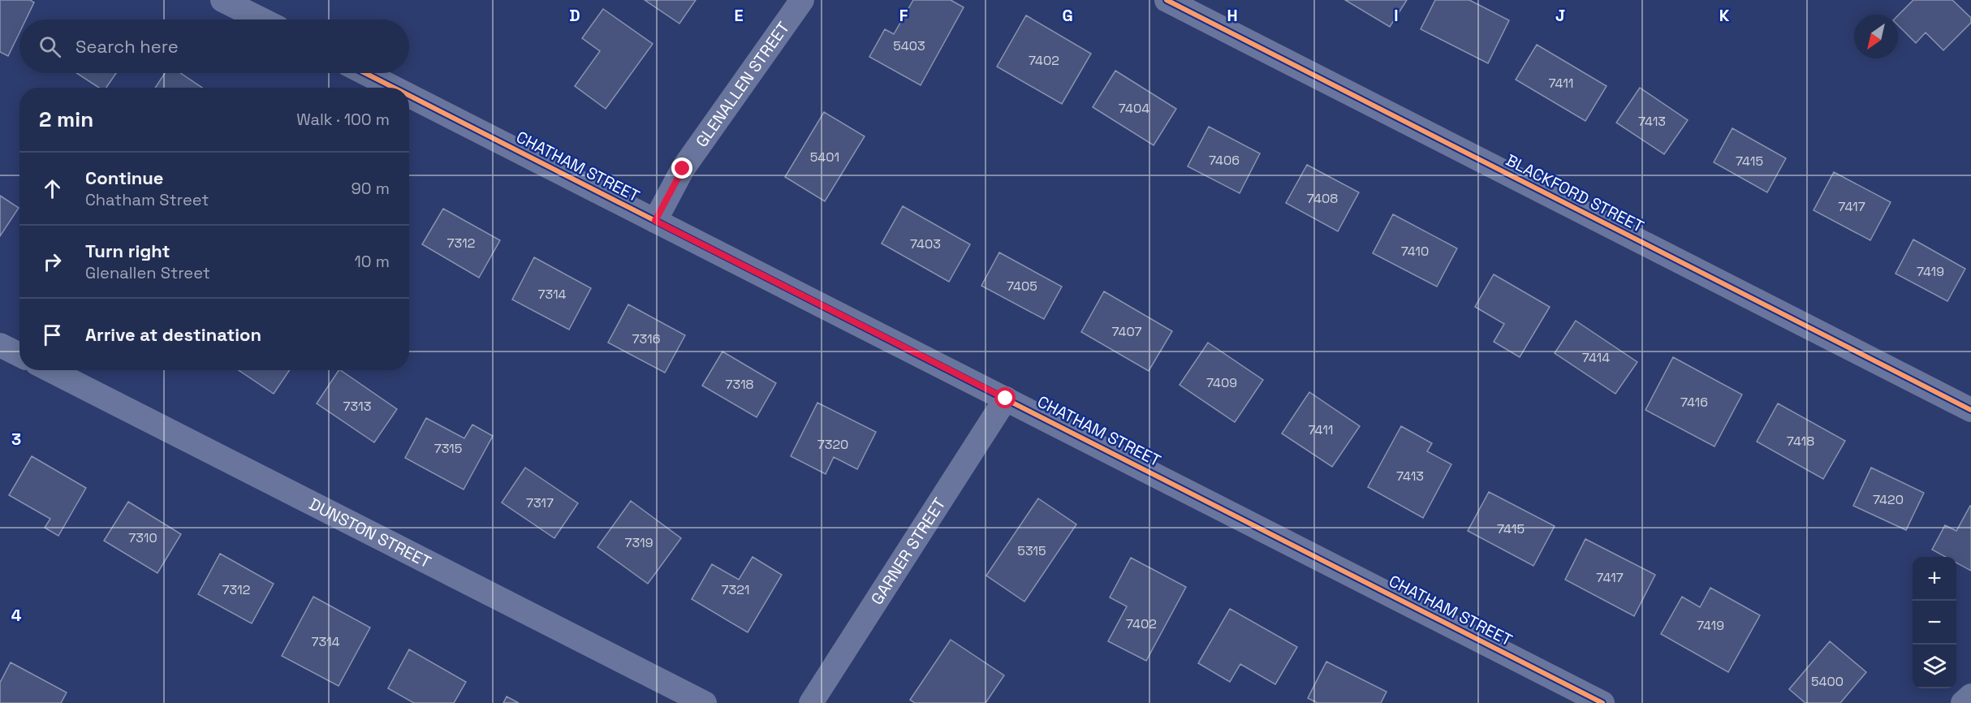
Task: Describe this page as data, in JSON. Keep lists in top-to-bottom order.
{
  "streets": {
    "street": [
      "GLENALLEN STREET",
      "CHATHAM STREET",
      "BLACKFORD STREET",
      "DUNSTON STREET",
      "GARNER STREET"
    ]
  },
  "crossings": [
    ["GLENALLEN STREET", "CHATHAM STREET"],
    ["CHATHAM STREET", "GARNER STREET"]
  ],
  "house_numbers": [
    "5403",
    "7402",
    "7411",
    "7404",
    "7413",
    "5401",
    "7406",
    "7415",
    "7408",
    "7417",
    "7312",
    "7403",
    "7410",
    "7419",
    "7405",
    "7314",
    "7407",
    "7316",
    "7414",
    "7409",
    "7318",
    "7416",
    "7313",
    "7411",
    "7418",
    "7320",
    "7315",
    "7413",
    "7420",
    "7317",
    "7415",
    "7310",
    "7319",
    "5315",
    "7417",
    "7312",
    "7321",
    "7402",
    "7419",
    "7314",
    "5400"
  ],
  "north": "bottom left",
  "page": {
    "search": "Search here",
    "heading": ["2 min", "Walk · 100 m"],
    "list": [
      ["Continue", "Chatham Street", "90 m"],
      ["Turn right", "Glenallen Street", "10 m"],
      "Arrive at destination"
    ],
    "map_buttons": ["+", "−"]
  },
  "grid": {
    "columns": [
      "D",
      "E",
      "F",
      "G",
      "H",
      "I",
      "J",
      "K"
    ],
    "rows": ["3", "4"]
  }
}
